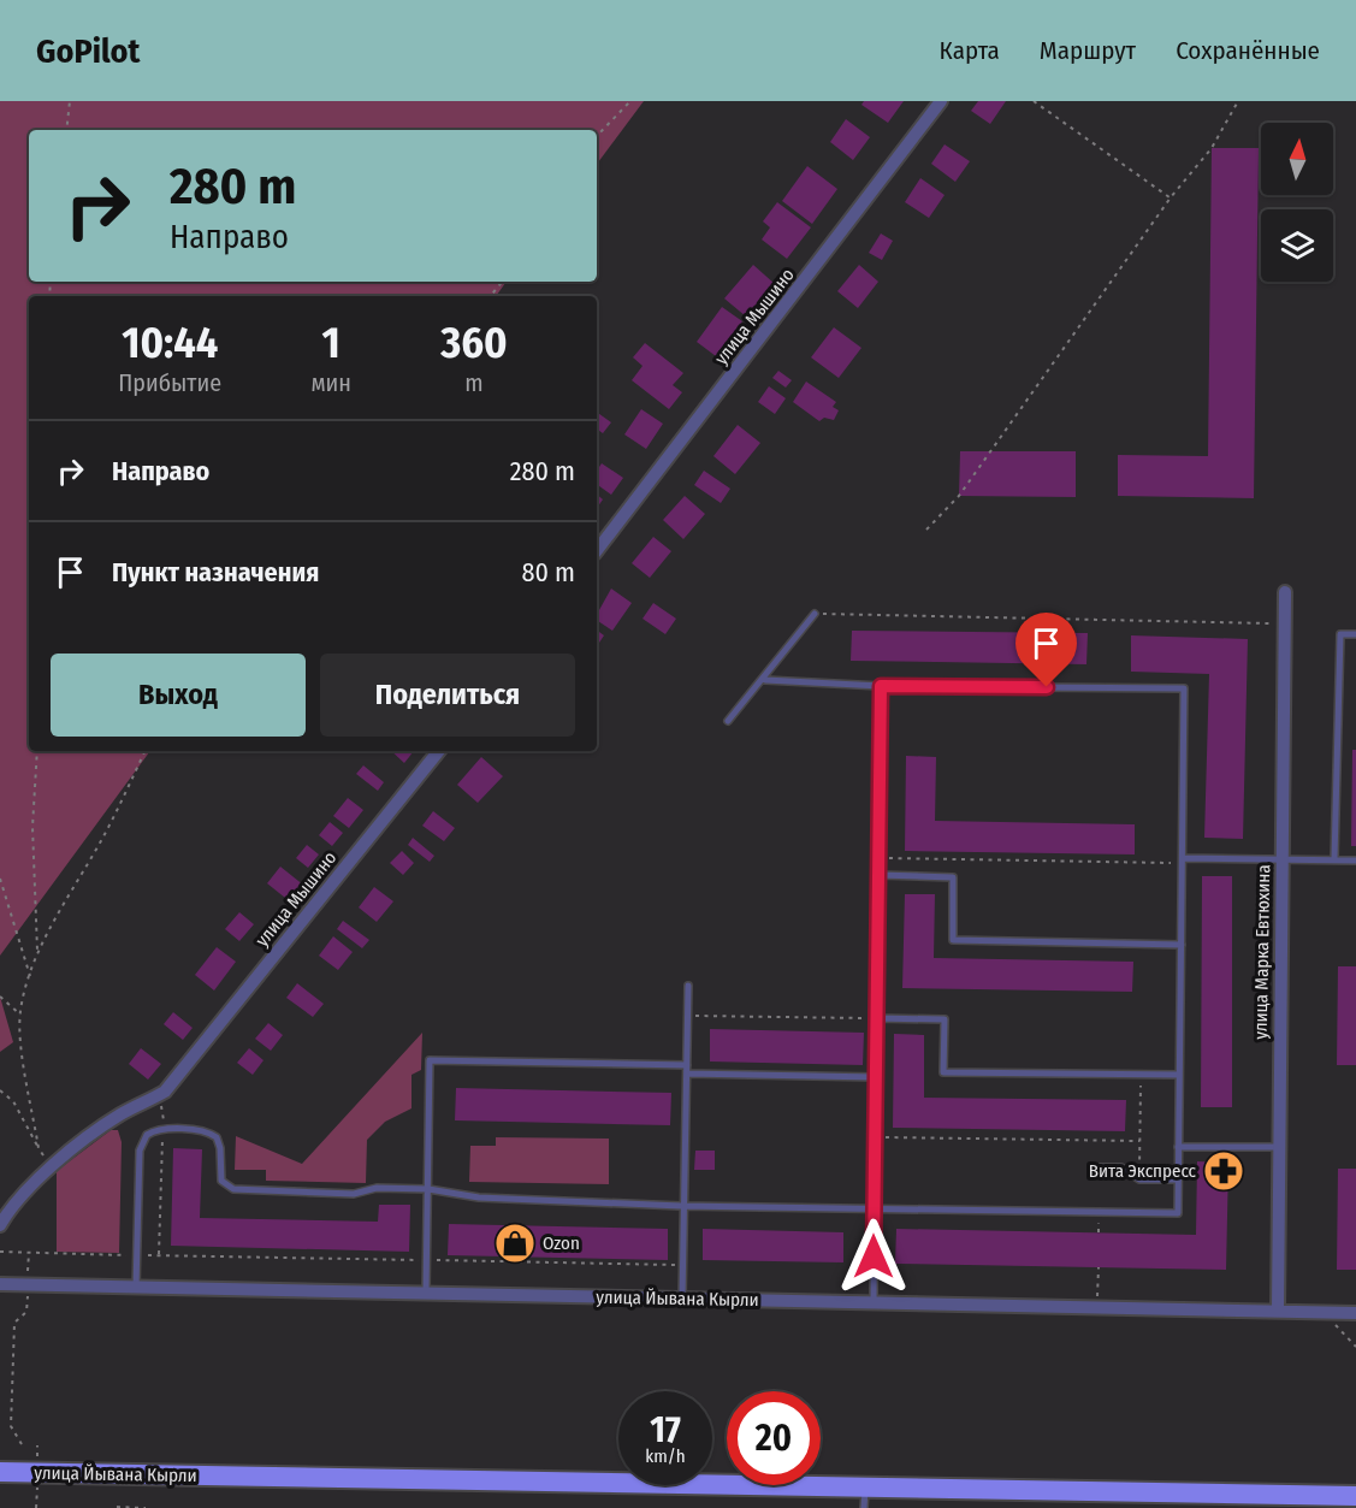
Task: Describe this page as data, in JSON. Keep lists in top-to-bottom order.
{
  "streets": {
    "main road": ["улица Йывана Кырли"],
    "street": ["улица Мышино", "улица Марка Евтюхина"]
  },
  "crossings": [
    ["улица Марка Евтюхина", "улица Йывана Кырли"]
  ],
  "places": {
    "pharmacy": ["Вита Экспресс"],
    "shop": ["Ozon"]
  },
  "north": "top",
  "page": {
    "header": "GoPilot",
    "nav": ["Карта", "Маршрут", "Сохранённые"],
    "turn": ["280 m", "Направо"],
    "eta": [
      "10:44",
      "Прибытие",
      "1",
      "мин",
      "360",
      "m"
    ],
    "list": [
      {
        "name": "Направо",
        "value": "280 m"
      },
      {
        "name": "Пункт назначения",
        "value": "80 m"
      }
    ],
    "buttons": ["Выход", "Поделиться"],
    "speed": "17 km/h",
    "limit": "20"
  }
}
